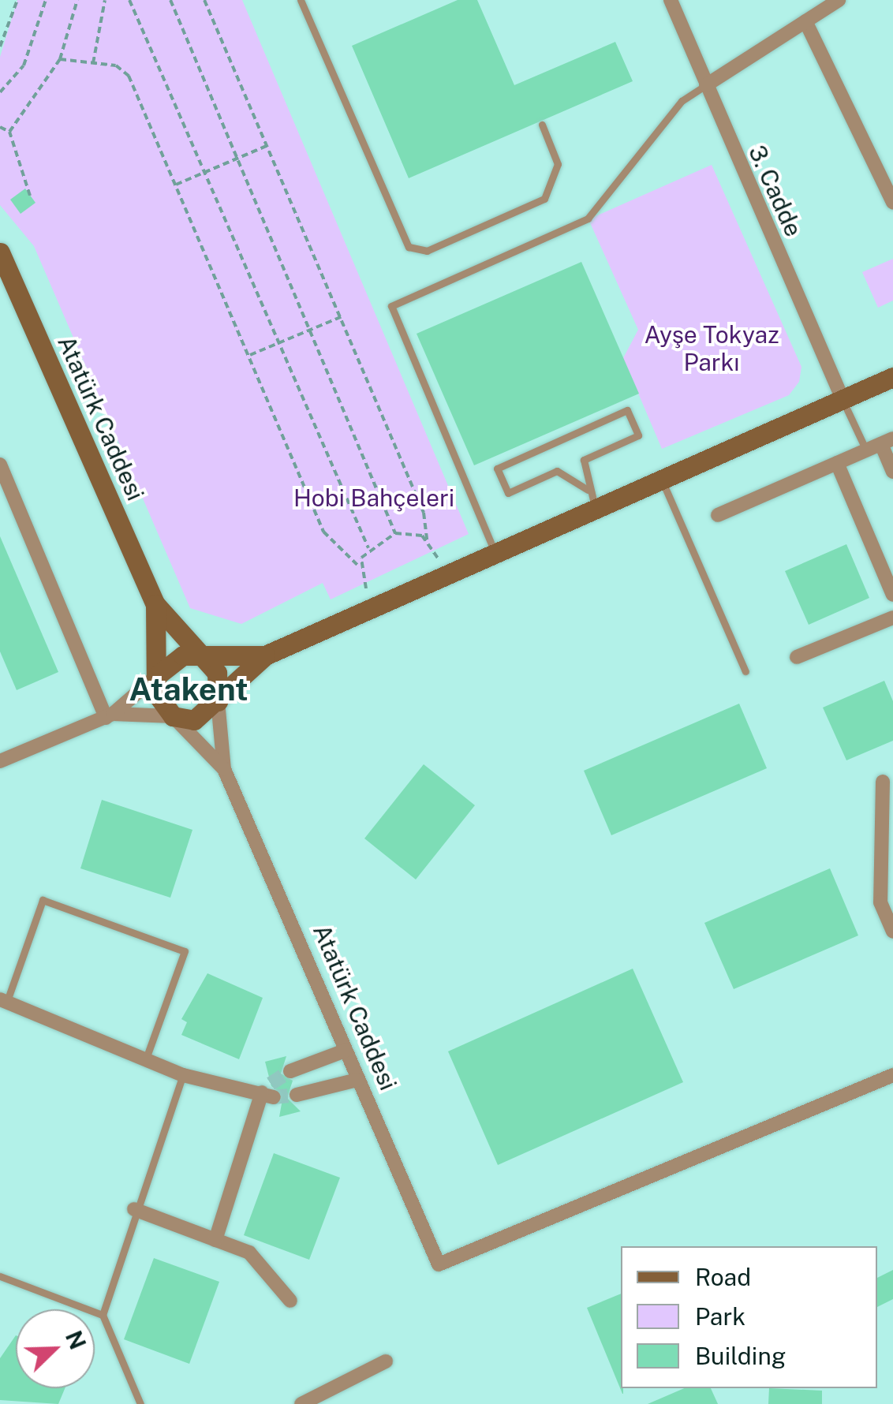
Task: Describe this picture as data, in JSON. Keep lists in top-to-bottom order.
{
  "streets": {
    "street": ["3. Cadde", "Atatürk Caddesi"]
  },
  "districts": ["Atakent"],
  "parks": ["Ayşe Tokyaz Parkı", "Hobi Bahçeleri"],
  "legend": ["Road", "Park", "Building"],
  "north": "top right"
}
